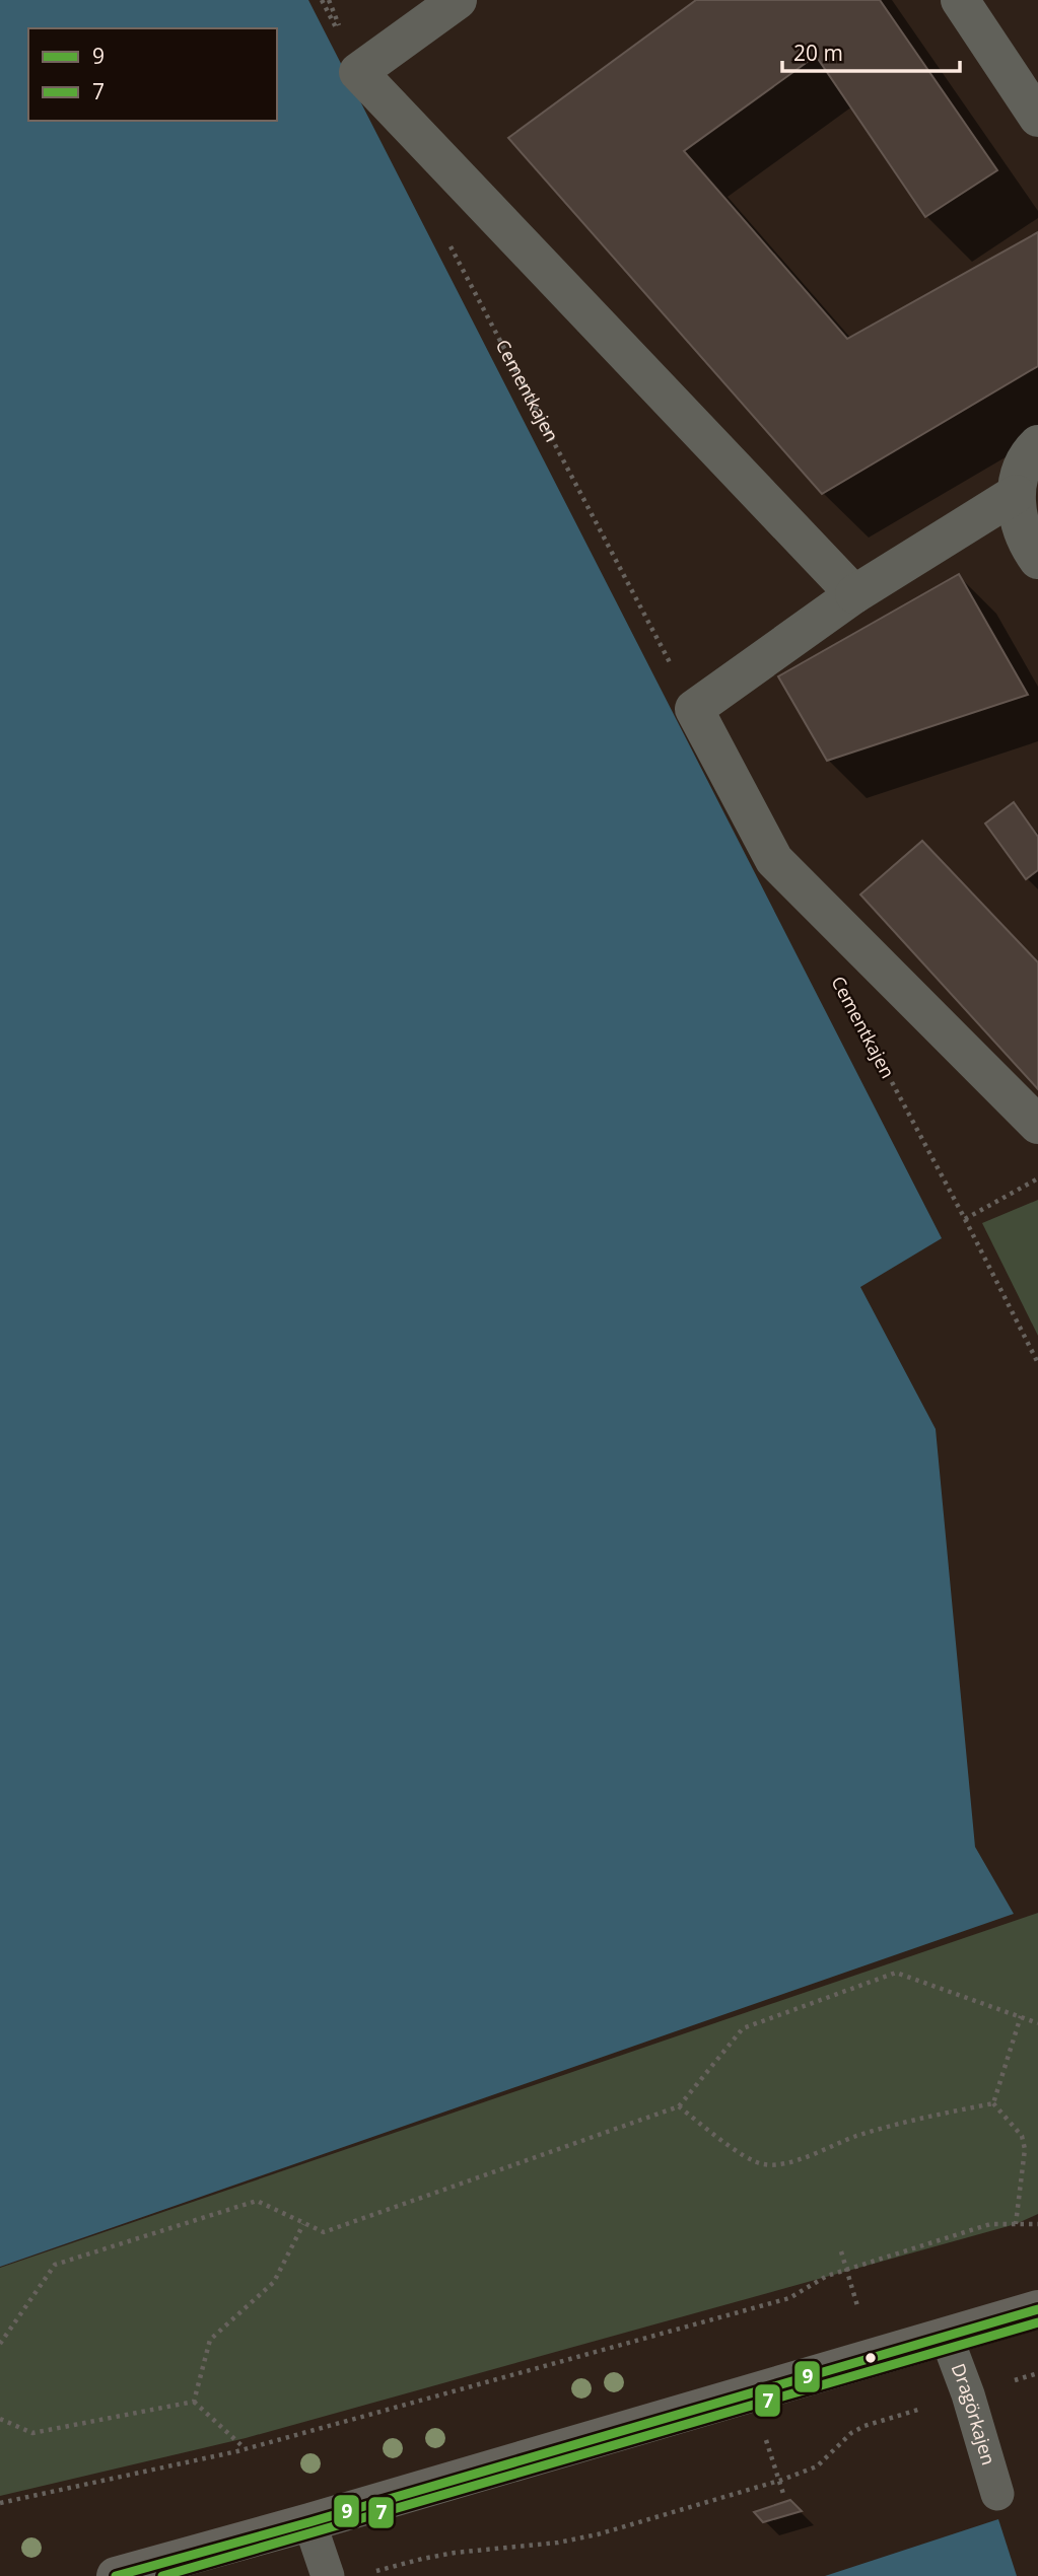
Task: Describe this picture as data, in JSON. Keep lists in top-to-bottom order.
{
  "streets": {
    "lane": ["Dragörkajen"],
    "path": ["Cementkajen"]
  },
  "lines": ["transit line 9", "transit line 7"],
  "legend": ["9", "7"],
  "scale_bar": "20 m"
}
